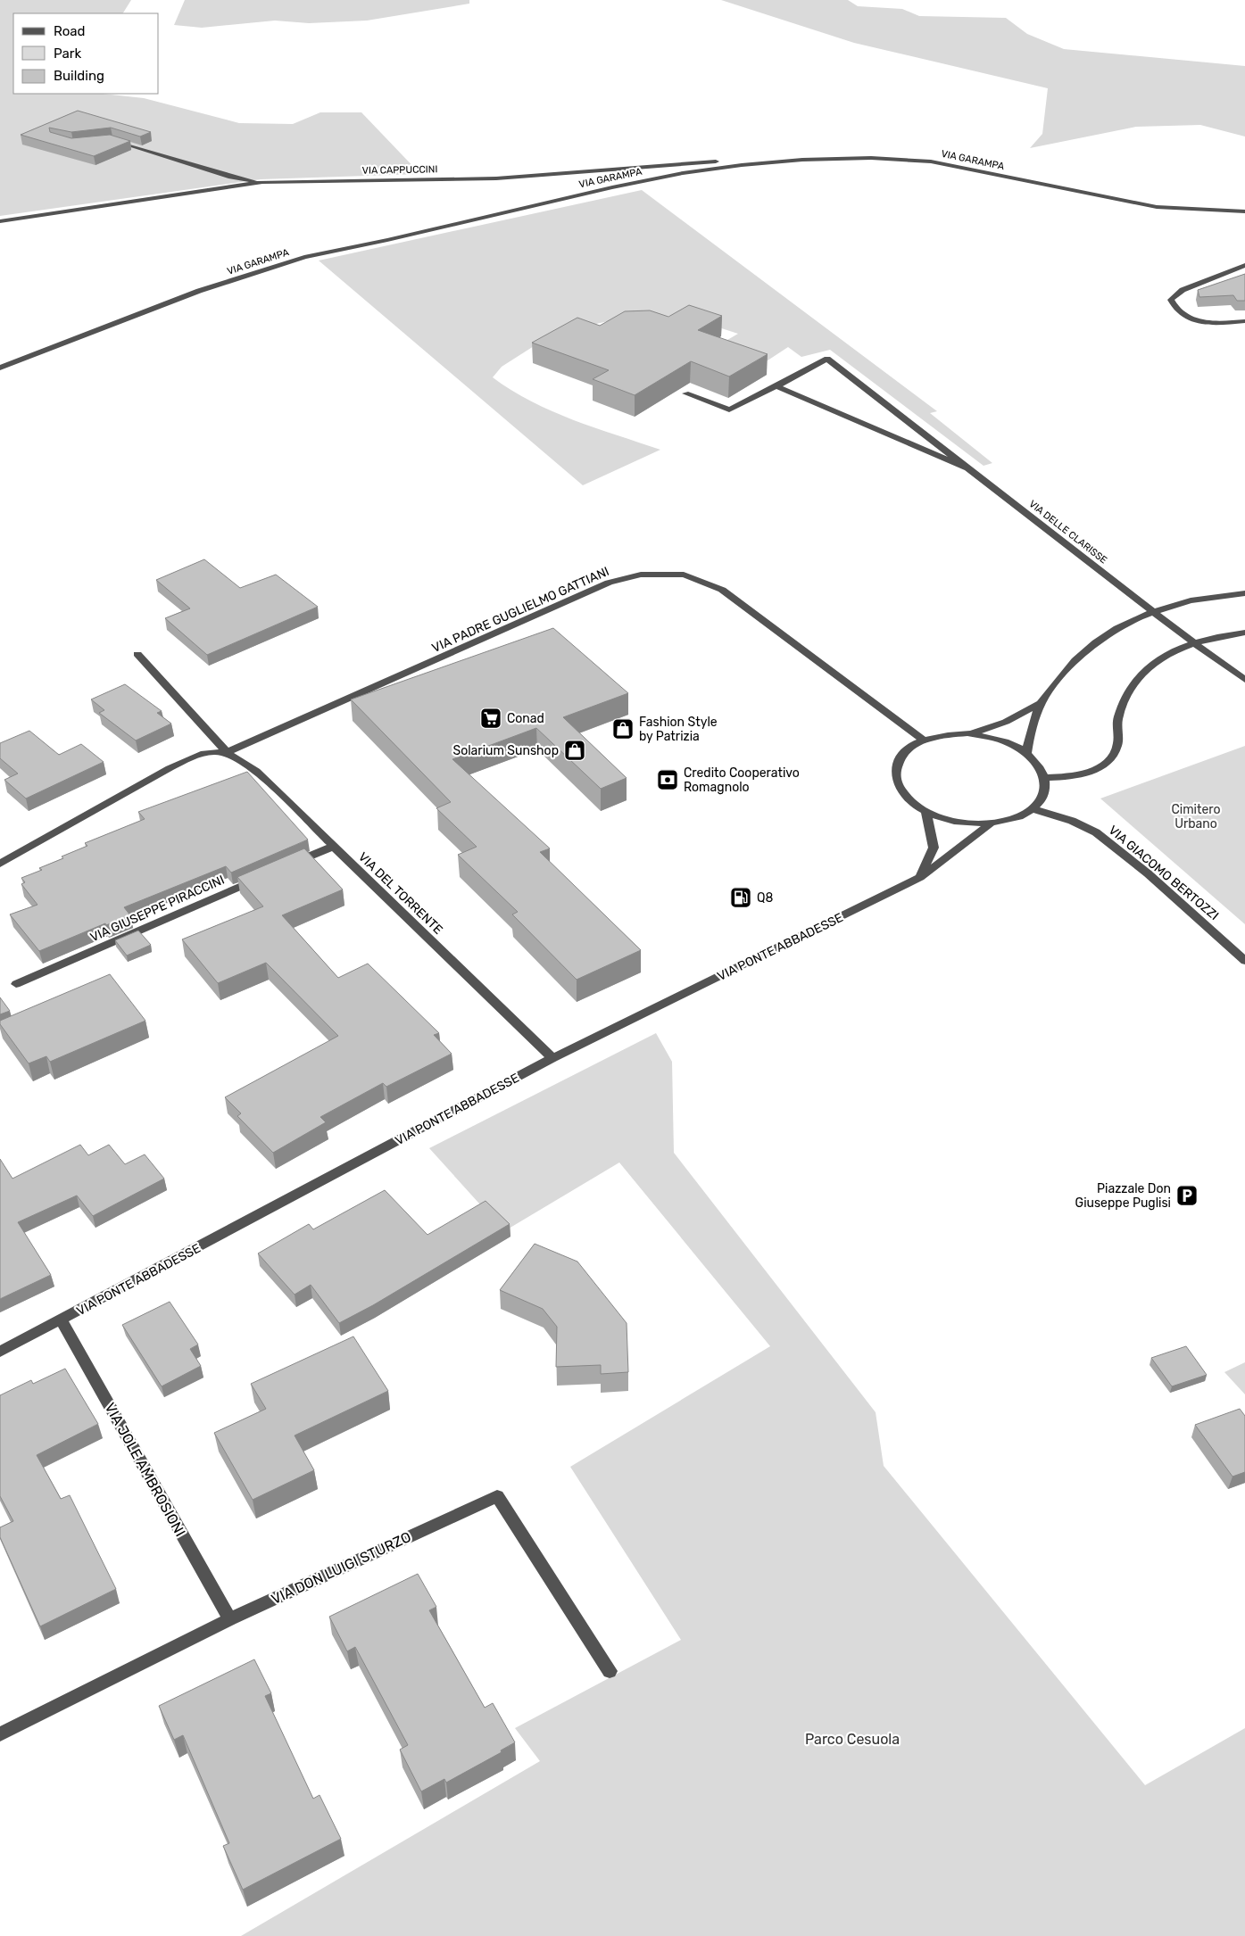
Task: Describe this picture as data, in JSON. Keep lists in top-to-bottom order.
{
  "streets": {
    "street": [
      "VIA GARAMPA",
      "VIA CAPPUCCINI",
      "VIA DELLE CLARISSE",
      "VIA PADRE GUGLIELMO GATTIANI",
      "VIA GIACOMO BERTOZZI",
      "VIA DEL TORRENTE",
      "VIA GIUSEPPE PIRACCINI",
      "VIA PONTE ABBADESSE",
      "VIA JOLE AMBROSIONI",
      "VIA DON LUIGI STURZO"
    ]
  },
  "crossings": [
    ["VIA GARAMPA", "VIA CAPPUCCINI"],
    ["VIA PADRE GUGLIELMO GATTIANI", "VIA GIACOMO BERTOZZI"],
    ["VIA PADRE GUGLIELMO GATTIANI", "VIA DEL TORRENTE"],
    ["VIA PADRE GUGLIELMO GATTIANI", "VIA PONTE ABBADESSE"],
    ["VIA GIACOMO BERTOZZI", "VIA PONTE ABBADESSE"],
    ["VIA DEL TORRENTE", "VIA PONTE ABBADESSE"],
    ["VIA PONTE ABBADESSE", "VIA JOLE AMBROSIONI"],
    ["VIA JOLE AMBROSIONI", "VIA DON LUIGI STURZO"]
  ],
  "parks": ["Cimitero Urbano", "Parco Cesuola"],
  "places": {
    "supermarket": ["Conad"],
    "shop": ["Fashion Style by Patrizia", "Solarium Sunshop"],
    "bank": ["Credito Cooperativo Romagnolo"],
    "fuel station": ["Q8"],
    "parking": ["Piazzale Don Giuseppe Puglisi"]
  },
  "legend": ["Road", "Park", "Building"]
}
